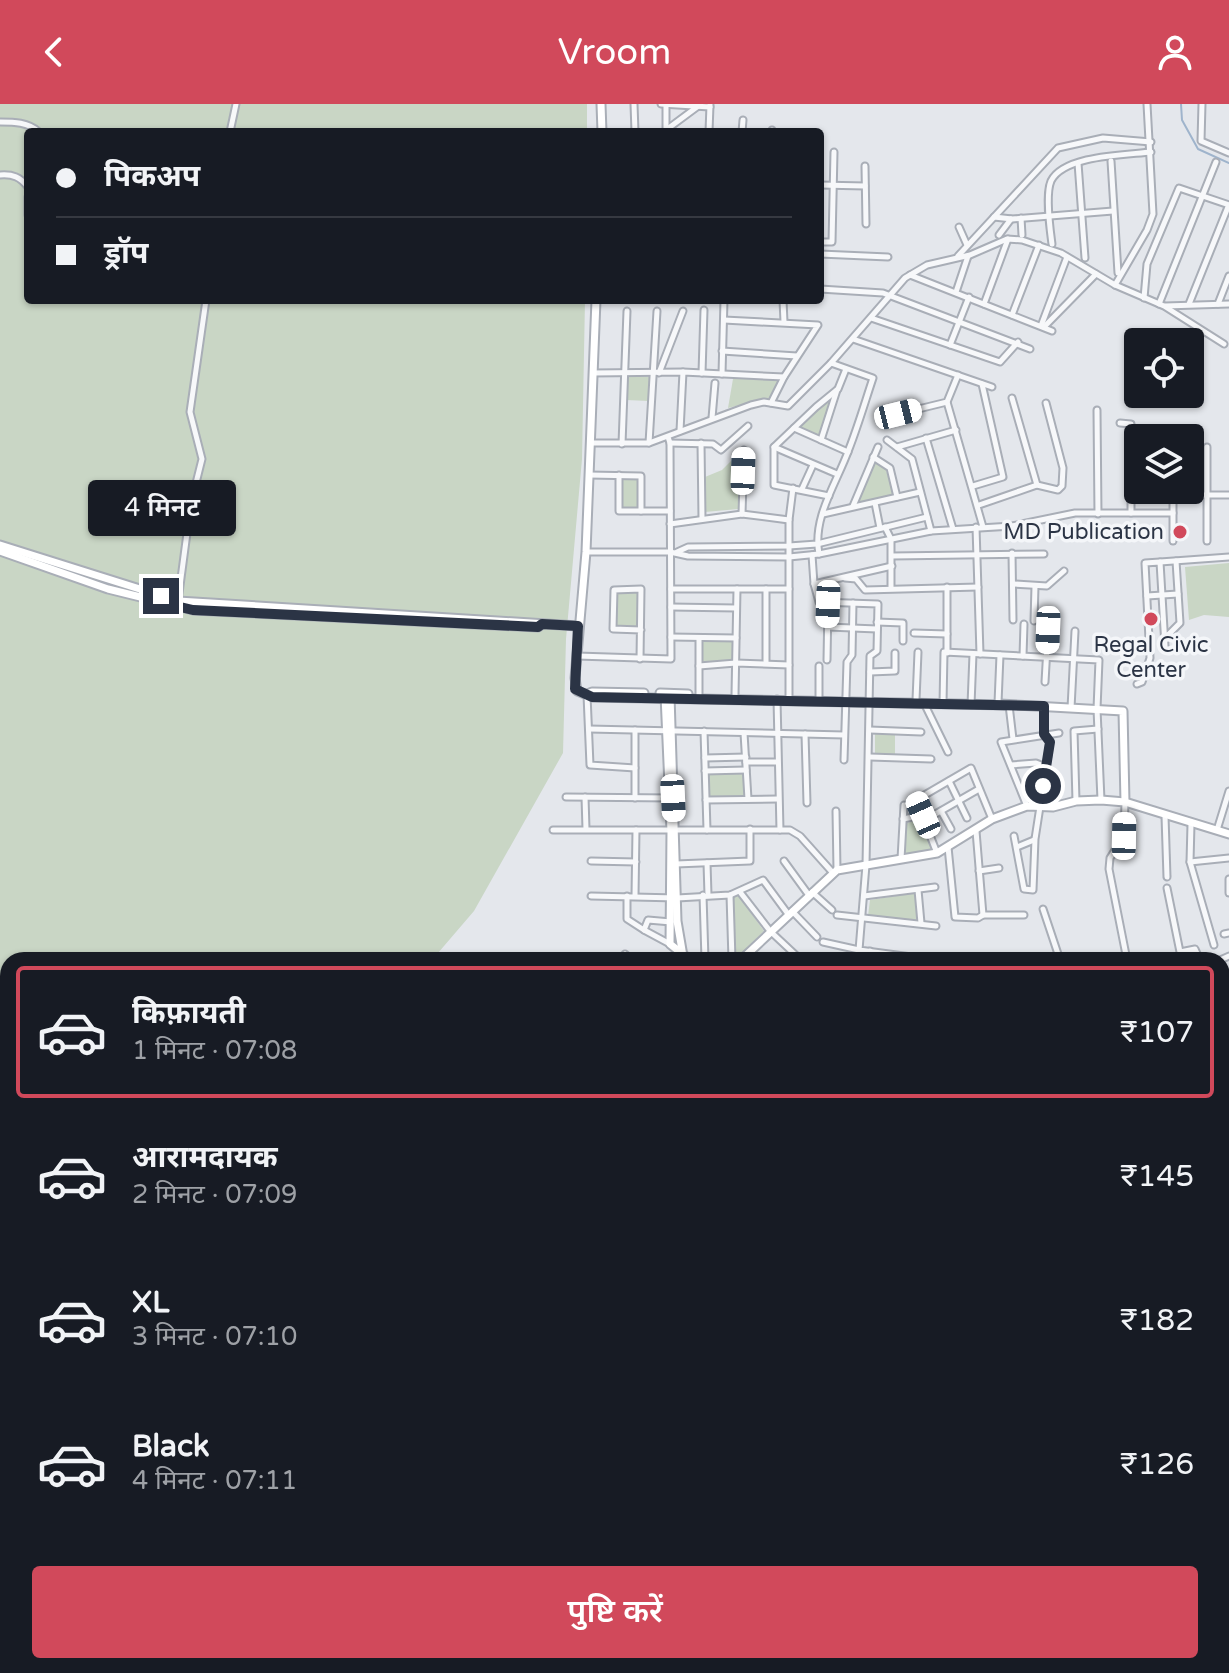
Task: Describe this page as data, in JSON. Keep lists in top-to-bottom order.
{
  "places": ["MD Publication", "Regal Civic Center"],
  "page": {
    "header": "Vroom",
    "banner": ["पिकअप", "ड्रॉप"],
    "bubble": "4 मिनट",
    "list": [
      {
        "name": "किफ़ायती",
        "note": "1 मिनट · 07:08",
        "value": "₹107"
      },
      {
        "name": "आरामदायक",
        "note": "2 मिनट · 07:09",
        "value": "₹145"
      },
      {
        "name": "XL",
        "note": "3 मिनट · 07:10",
        "value": "₹182"
      },
      {
        "name": "Black",
        "note": "4 मिनट · 07:11",
        "value": "₹126"
      }
    ],
    "buttons": "पुष्टि करें"
  }
}
